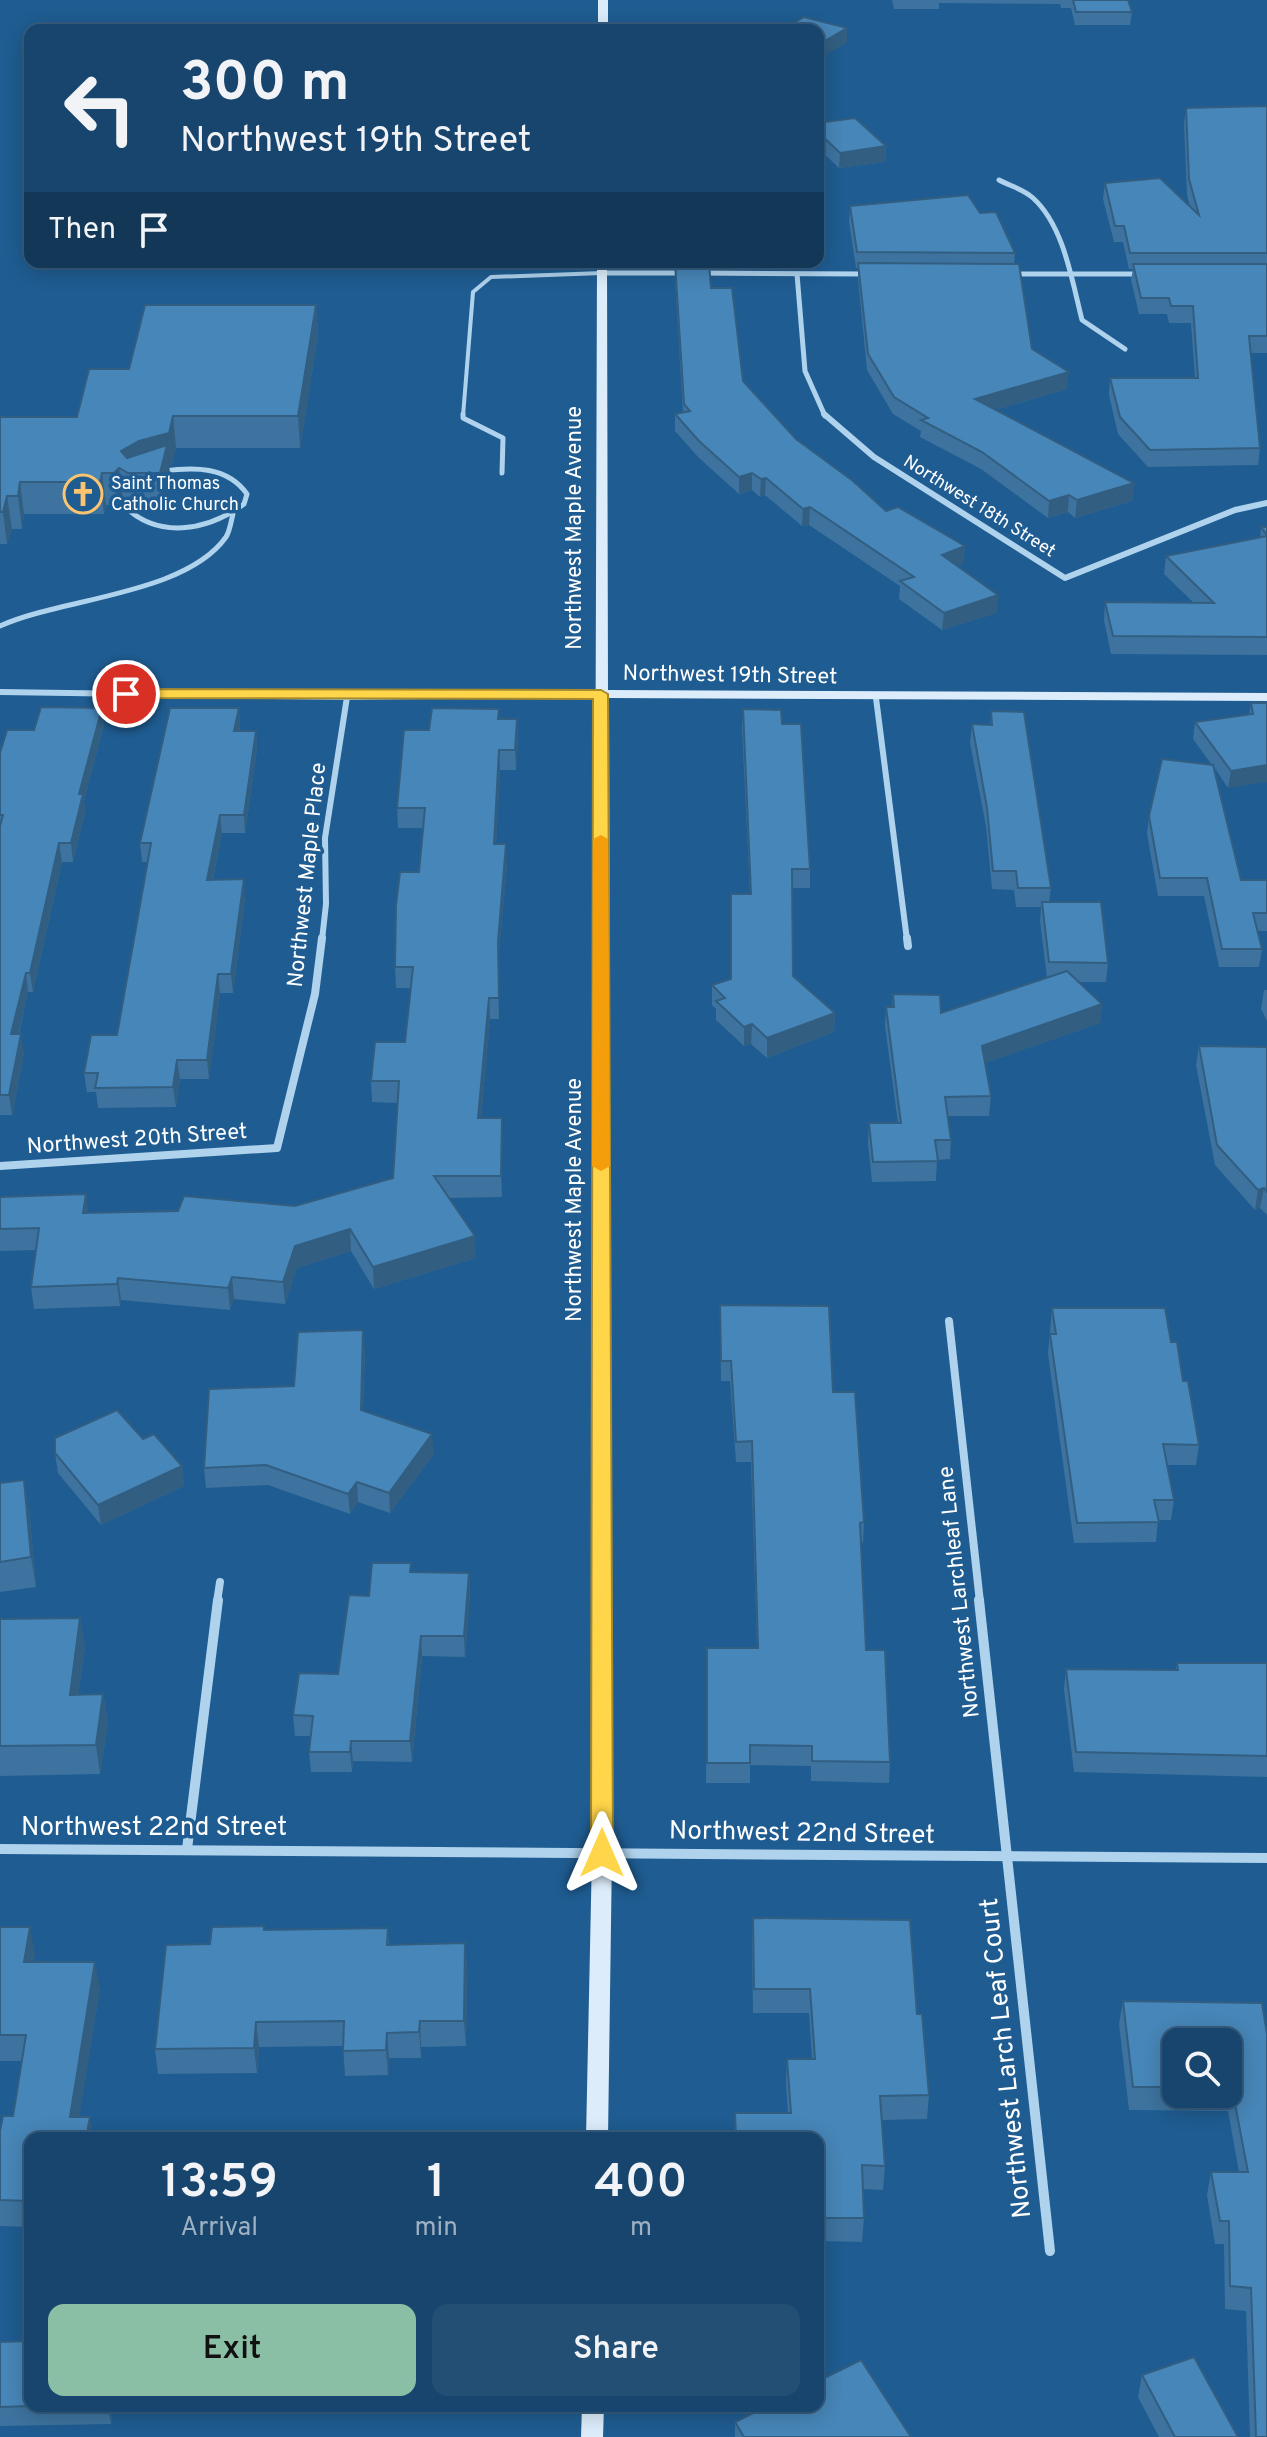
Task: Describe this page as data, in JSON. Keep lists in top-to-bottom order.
{
  "streets": {
    "main road": ["Northwest Maple Avenue", "Northwest 19th Street"],
    "street": [
      "Northwest 18th Street",
      "Northwest Maple Place",
      "Northwest 20th Street",
      "Northwest Larchleaf Lane",
      "Northwest 22nd Street",
      "Northwest Larch Leaf Court"
    ]
  },
  "crossings": [
    ["Northwest Maple Avenue", "Northwest 19th Street"],
    ["Northwest Maple Avenue", "Northwest 22nd Street"],
    ["Northwest 19th Street", "Northwest Maple Place"],
    ["Northwest Maple Place", "Northwest 20th Street"],
    ["Northwest Larchleaf Lane", "Northwest 22nd Street"],
    ["Northwest Larchleaf Lane", "Northwest Larch Leaf Court"],
    ["Northwest 22nd Street", "Northwest Larch Leaf Court"]
  ],
  "places": {
    "church": ["Saint Thomas Catholic Church"]
  },
  "page": {
    "turn": ["300 m", "Northwest 19th Street"],
    "then": "Then",
    "eta": [
      "13:59",
      "Arrival",
      "1",
      "min",
      "400",
      "m"
    ],
    "buttons": ["Exit", "Share"]
  }
}
